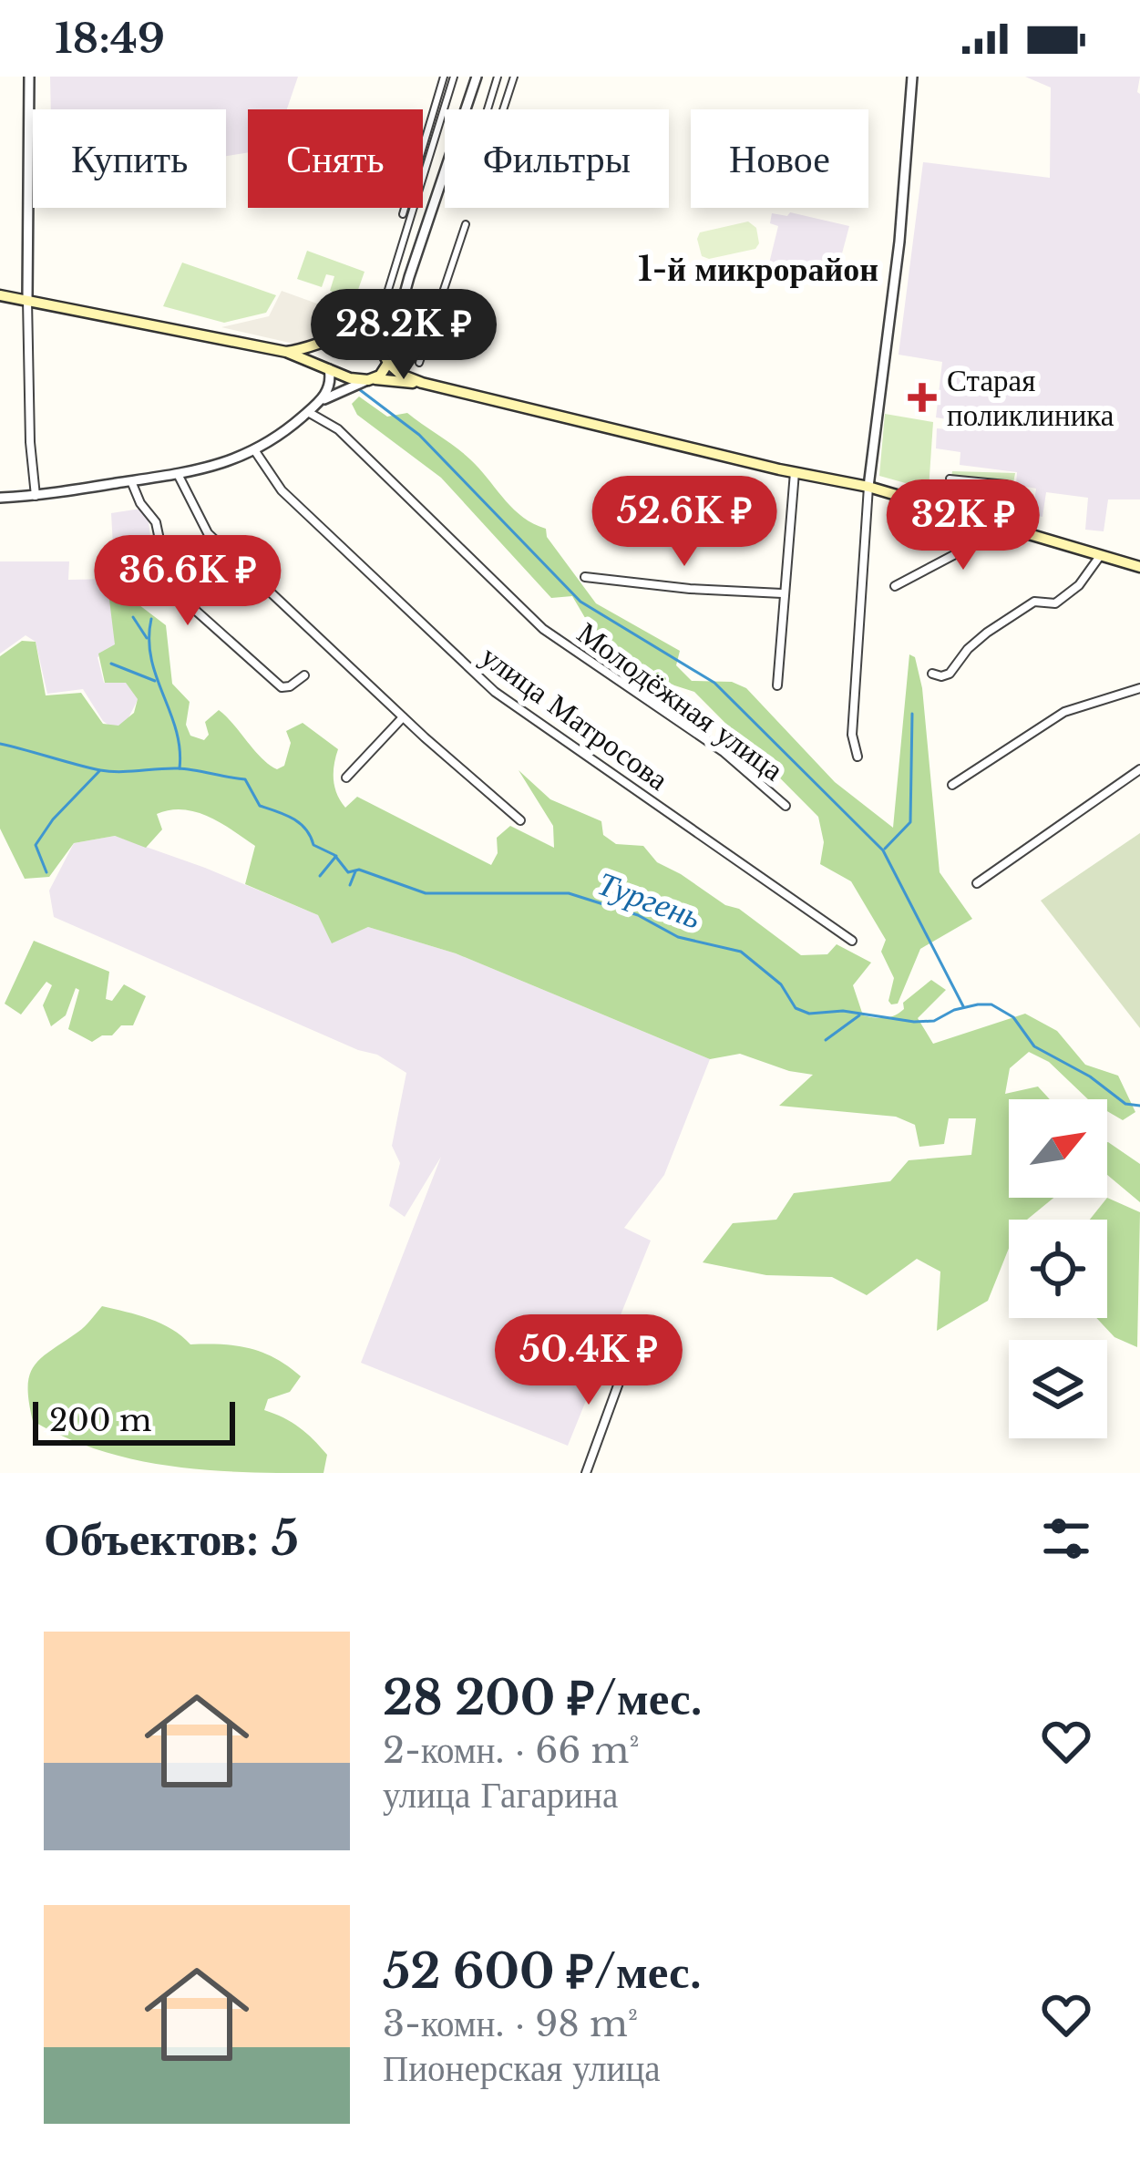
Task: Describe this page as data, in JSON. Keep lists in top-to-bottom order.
{
  "streets": {
    "street": ["Молодёжная улица", "улица Матросова"]
  },
  "districts": ["1-й микрорайон"],
  "water": ["Тургень"],
  "places": {
    "health": ["Старая поликлиника"]
  },
  "scale_bar": "200 m",
  "north": "top right",
  "page": {
    "status": "18:49",
    "chip": [
      "Купить",
      "Снять",
      "Фильтры",
      "Новое"
    ],
    "price": [
      "28.2K ₽",
      "52.6K ₽",
      "32K ₽",
      "36.6K ₽",
      "50.4K ₽"
    ],
    "scale": "200 m",
    "heading": "Объектов: 5",
    "list": [
      {
        "name": "28 200 ₽/мес.",
        "note": "2-комн. · 66 m² · улица Гагарина"
      },
      {
        "name": "52 600 ₽/мес.",
        "note": "3-комн. · 98 m² · Пионерская улица"
      }
    ]
  }
}
